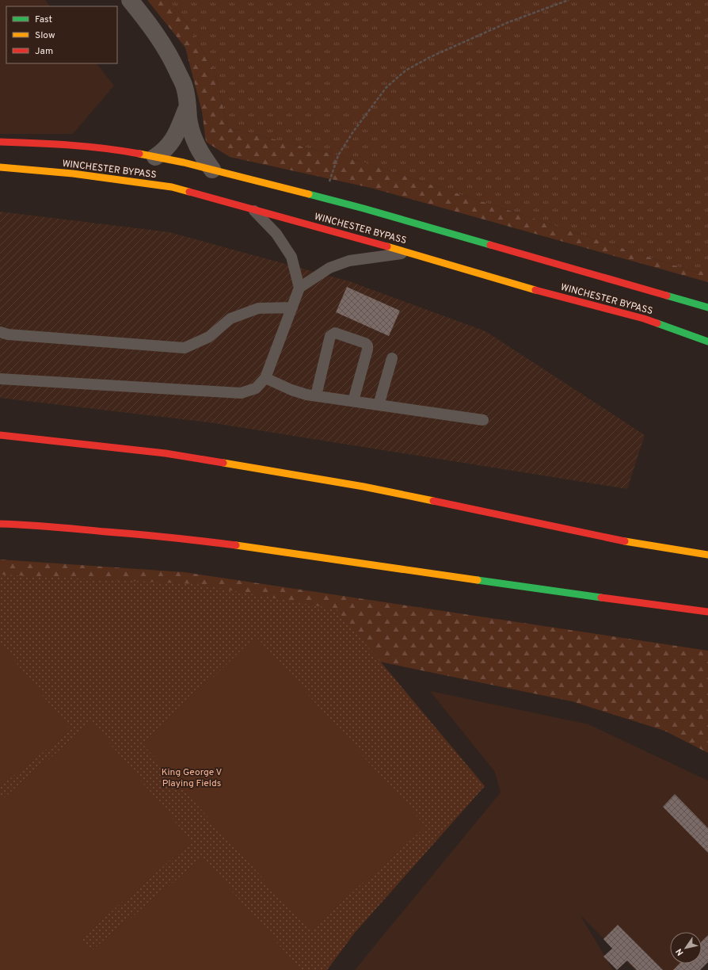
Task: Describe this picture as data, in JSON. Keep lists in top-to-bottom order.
{
  "streets": {
    "highway": ["WINCHESTER BYPASS"]
  },
  "parks": ["King George V Playing Fields"],
  "legend": ["Fast", "Slow", "Jam"],
  "north": "bottom left"
}
